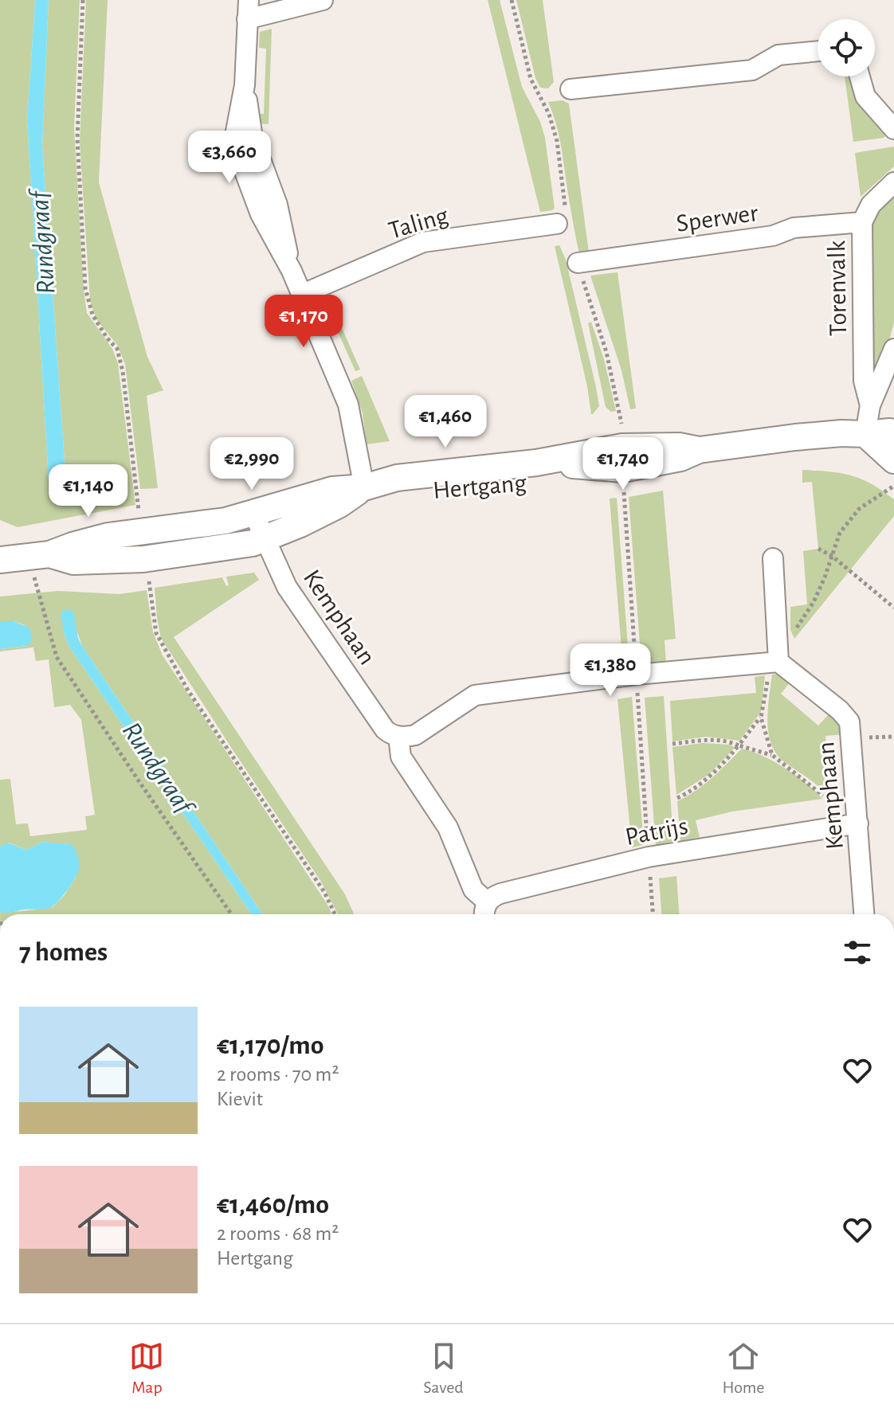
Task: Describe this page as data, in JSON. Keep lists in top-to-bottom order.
{
  "streets": {
    "street": [
      "Sperwer",
      "Taling",
      "Torenvalk",
      "Hertgang",
      "Kemphaan",
      "Patrijs"
    ]
  },
  "crossings": [
    ["Sperwer", "Torenvalk"],
    ["Torenvalk", "Hertgang"],
    ["Hertgang", "Kemphaan"],
    ["Kemphaan", "Patrijs"]
  ],
  "water": ["Rundgraaf"],
  "page": {
    "price": [
      "€3,660",
      "€1,170",
      "€1,460",
      "€2,990",
      "€1,740",
      "€1,140",
      "€1,380"
    ],
    "heading": "7 homes",
    "list": [
      {
        "name": "€1,170/mo",
        "note": "2 rooms · 70 m² · Kievit"
      },
      {
        "name": "€1,460/mo",
        "note": "2 rooms · 68 m² · Hertgang"
      }
    ],
    "tabs": ["Map", "Saved", "Home"]
  }
}
